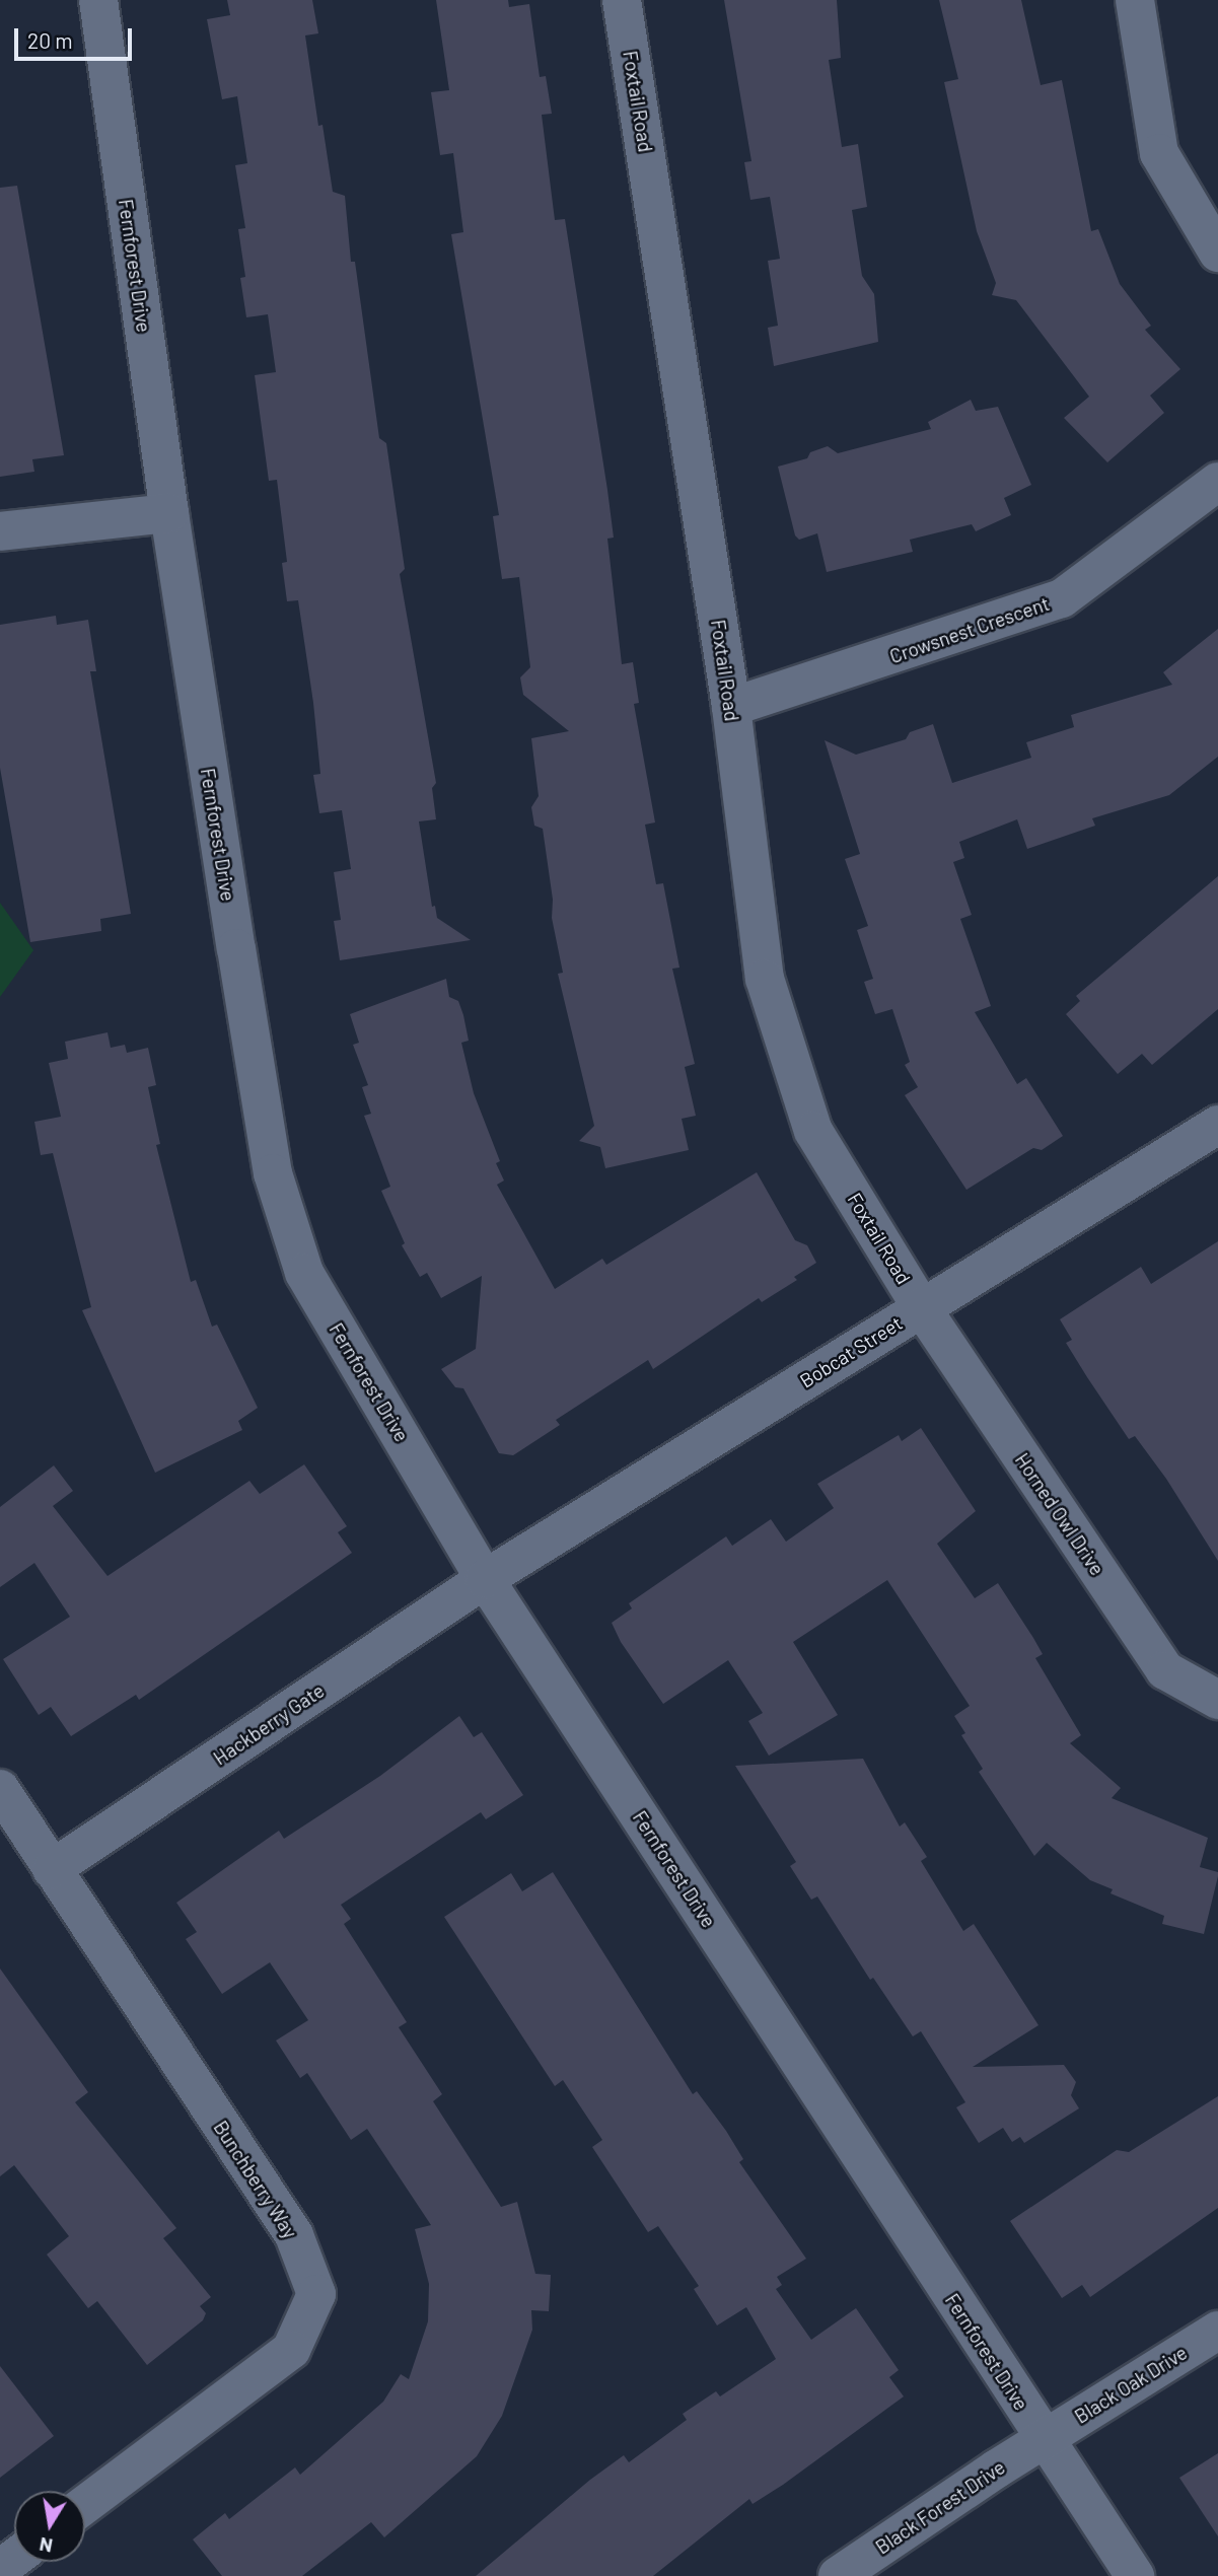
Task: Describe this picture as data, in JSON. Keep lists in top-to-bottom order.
{
  "streets": {
    "street": [
      "Foxtail Road",
      "Fernforest Drive",
      "Crowsnest Crescent",
      "Bobcat Street",
      "Horned Owl Drive",
      "Hackberry Gate",
      "Bunchberry Way",
      "Black Oak Drive",
      "Black Forest Drive"
    ]
  },
  "crossings": [
    ["Foxtail Road", "Crowsnest Crescent"],
    ["Foxtail Road", "Bobcat Street"],
    ["Foxtail Road", "Horned Owl Drive"],
    ["Fernforest Drive", "Bobcat Street"],
    ["Fernforest Drive", "Hackberry Gate"],
    ["Fernforest Drive", "Black Oak Drive"],
    ["Fernforest Drive", "Black Forest Drive"],
    ["Bobcat Street", "Horned Owl Drive"],
    ["Bobcat Street", "Hackberry Gate"],
    ["Hackberry Gate", "Bunchberry Way"],
    ["Black Oak Drive", "Black Forest Drive"]
  ],
  "scale_bar": "20 m",
  "north": "bottom"
}
